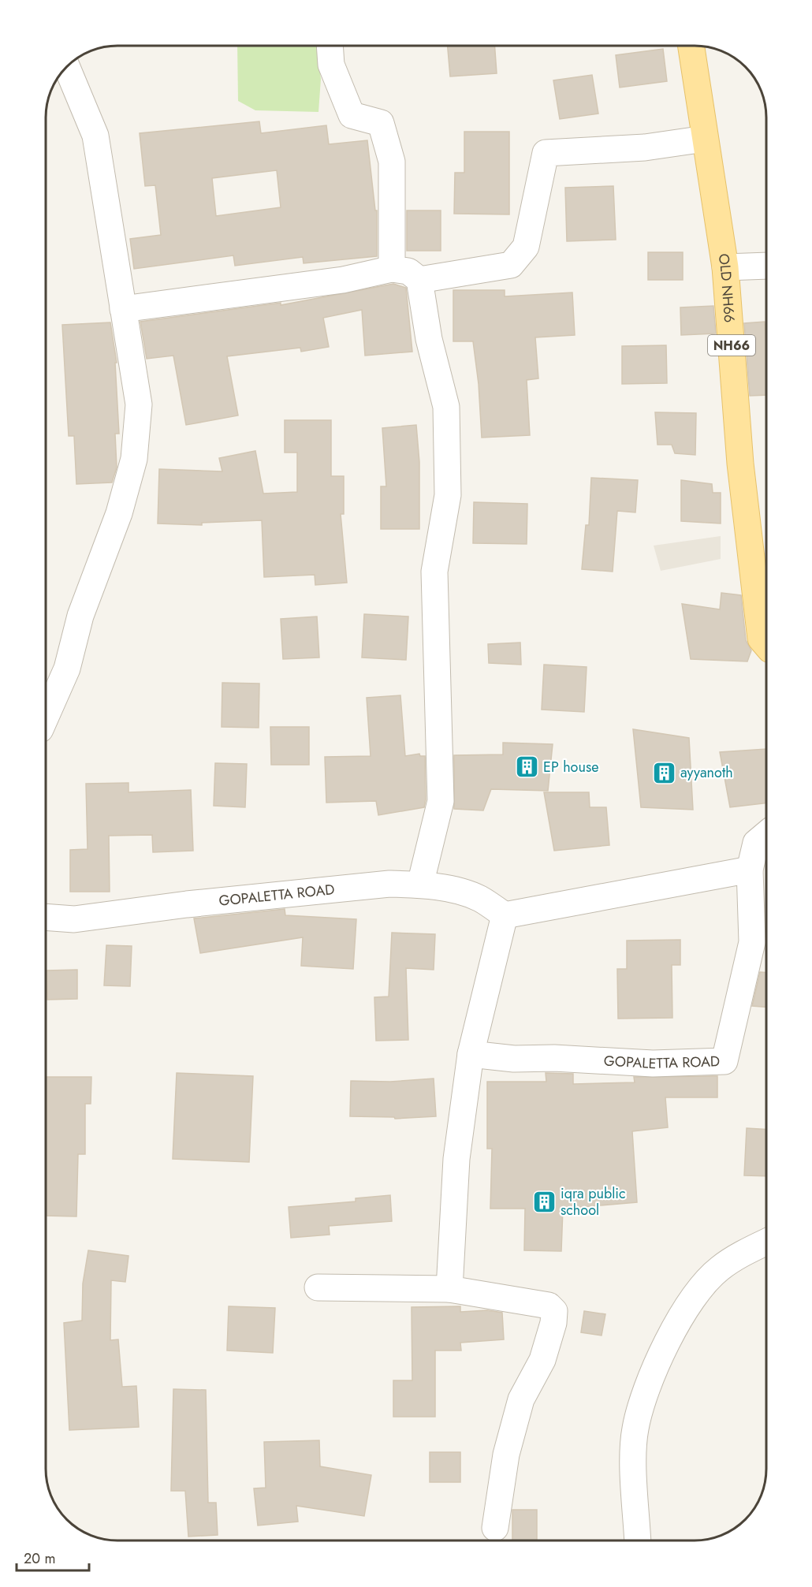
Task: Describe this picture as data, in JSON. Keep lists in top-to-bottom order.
{
  "streets": {
    "main road": ["OLD NH66", "NH66"],
    "street": ["GOPALETTA ROAD"]
  },
  "places": {
    "building": ["EP house", "ayyanoth", "iqra public school"]
  },
  "scale_bar": "20 m"
}
